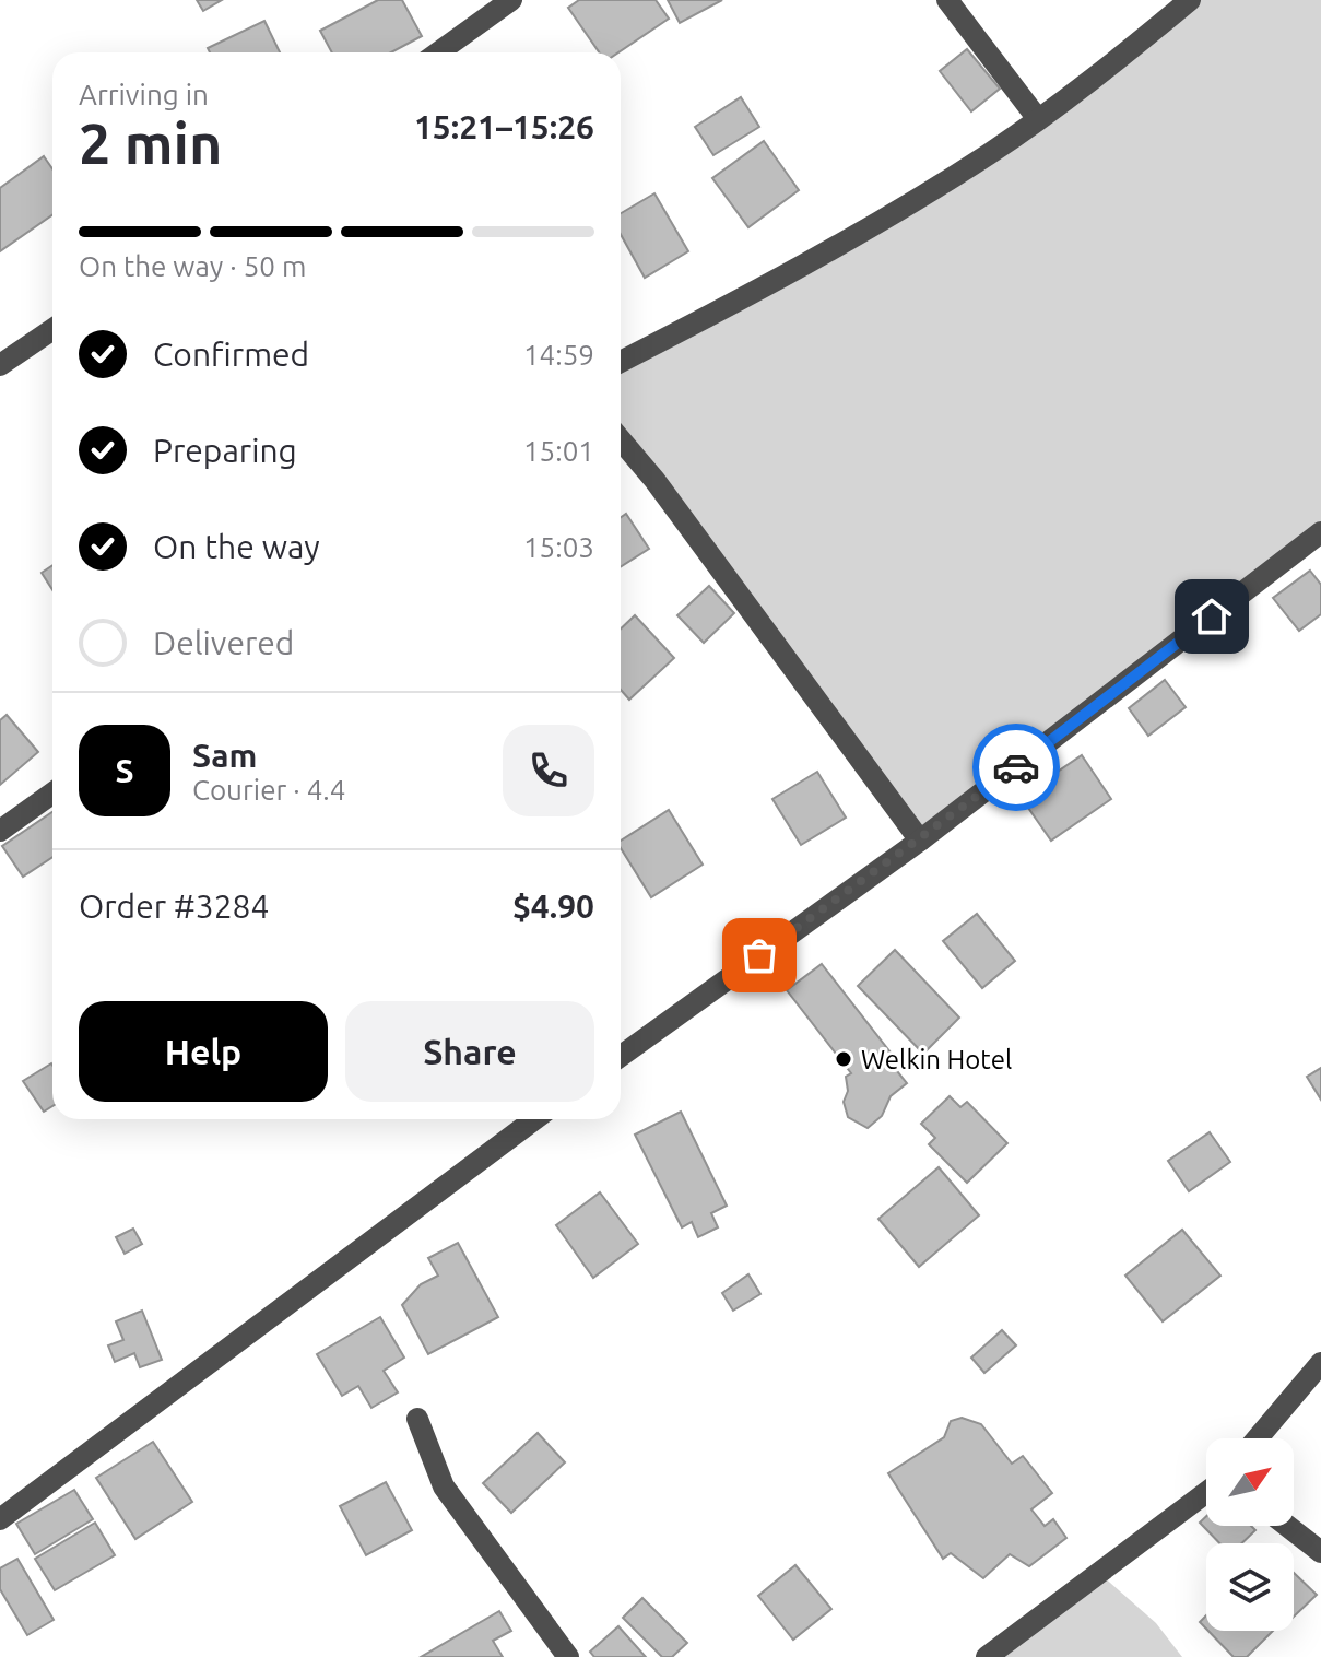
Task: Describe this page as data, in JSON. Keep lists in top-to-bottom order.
{
  "places": ["Welkin Hotel"],
  "north": "top right",
  "page": {
    "heading": ["2 min", "Arriving in", "15:21–15:26"],
    "panel": [
      "Sam",
      "Courier · 4.4",
      "Order #3284",
      "$4.90"
    ],
    "bar": "On the way · 50 m",
    "list": [
      ["Confirmed", "14:59"],
      ["Preparing", "15:01"],
      ["On the way", "15:03"],
      "Delivered"
    ],
    "round": "S",
    "buttons": ["Help", "Share"]
  }
}
